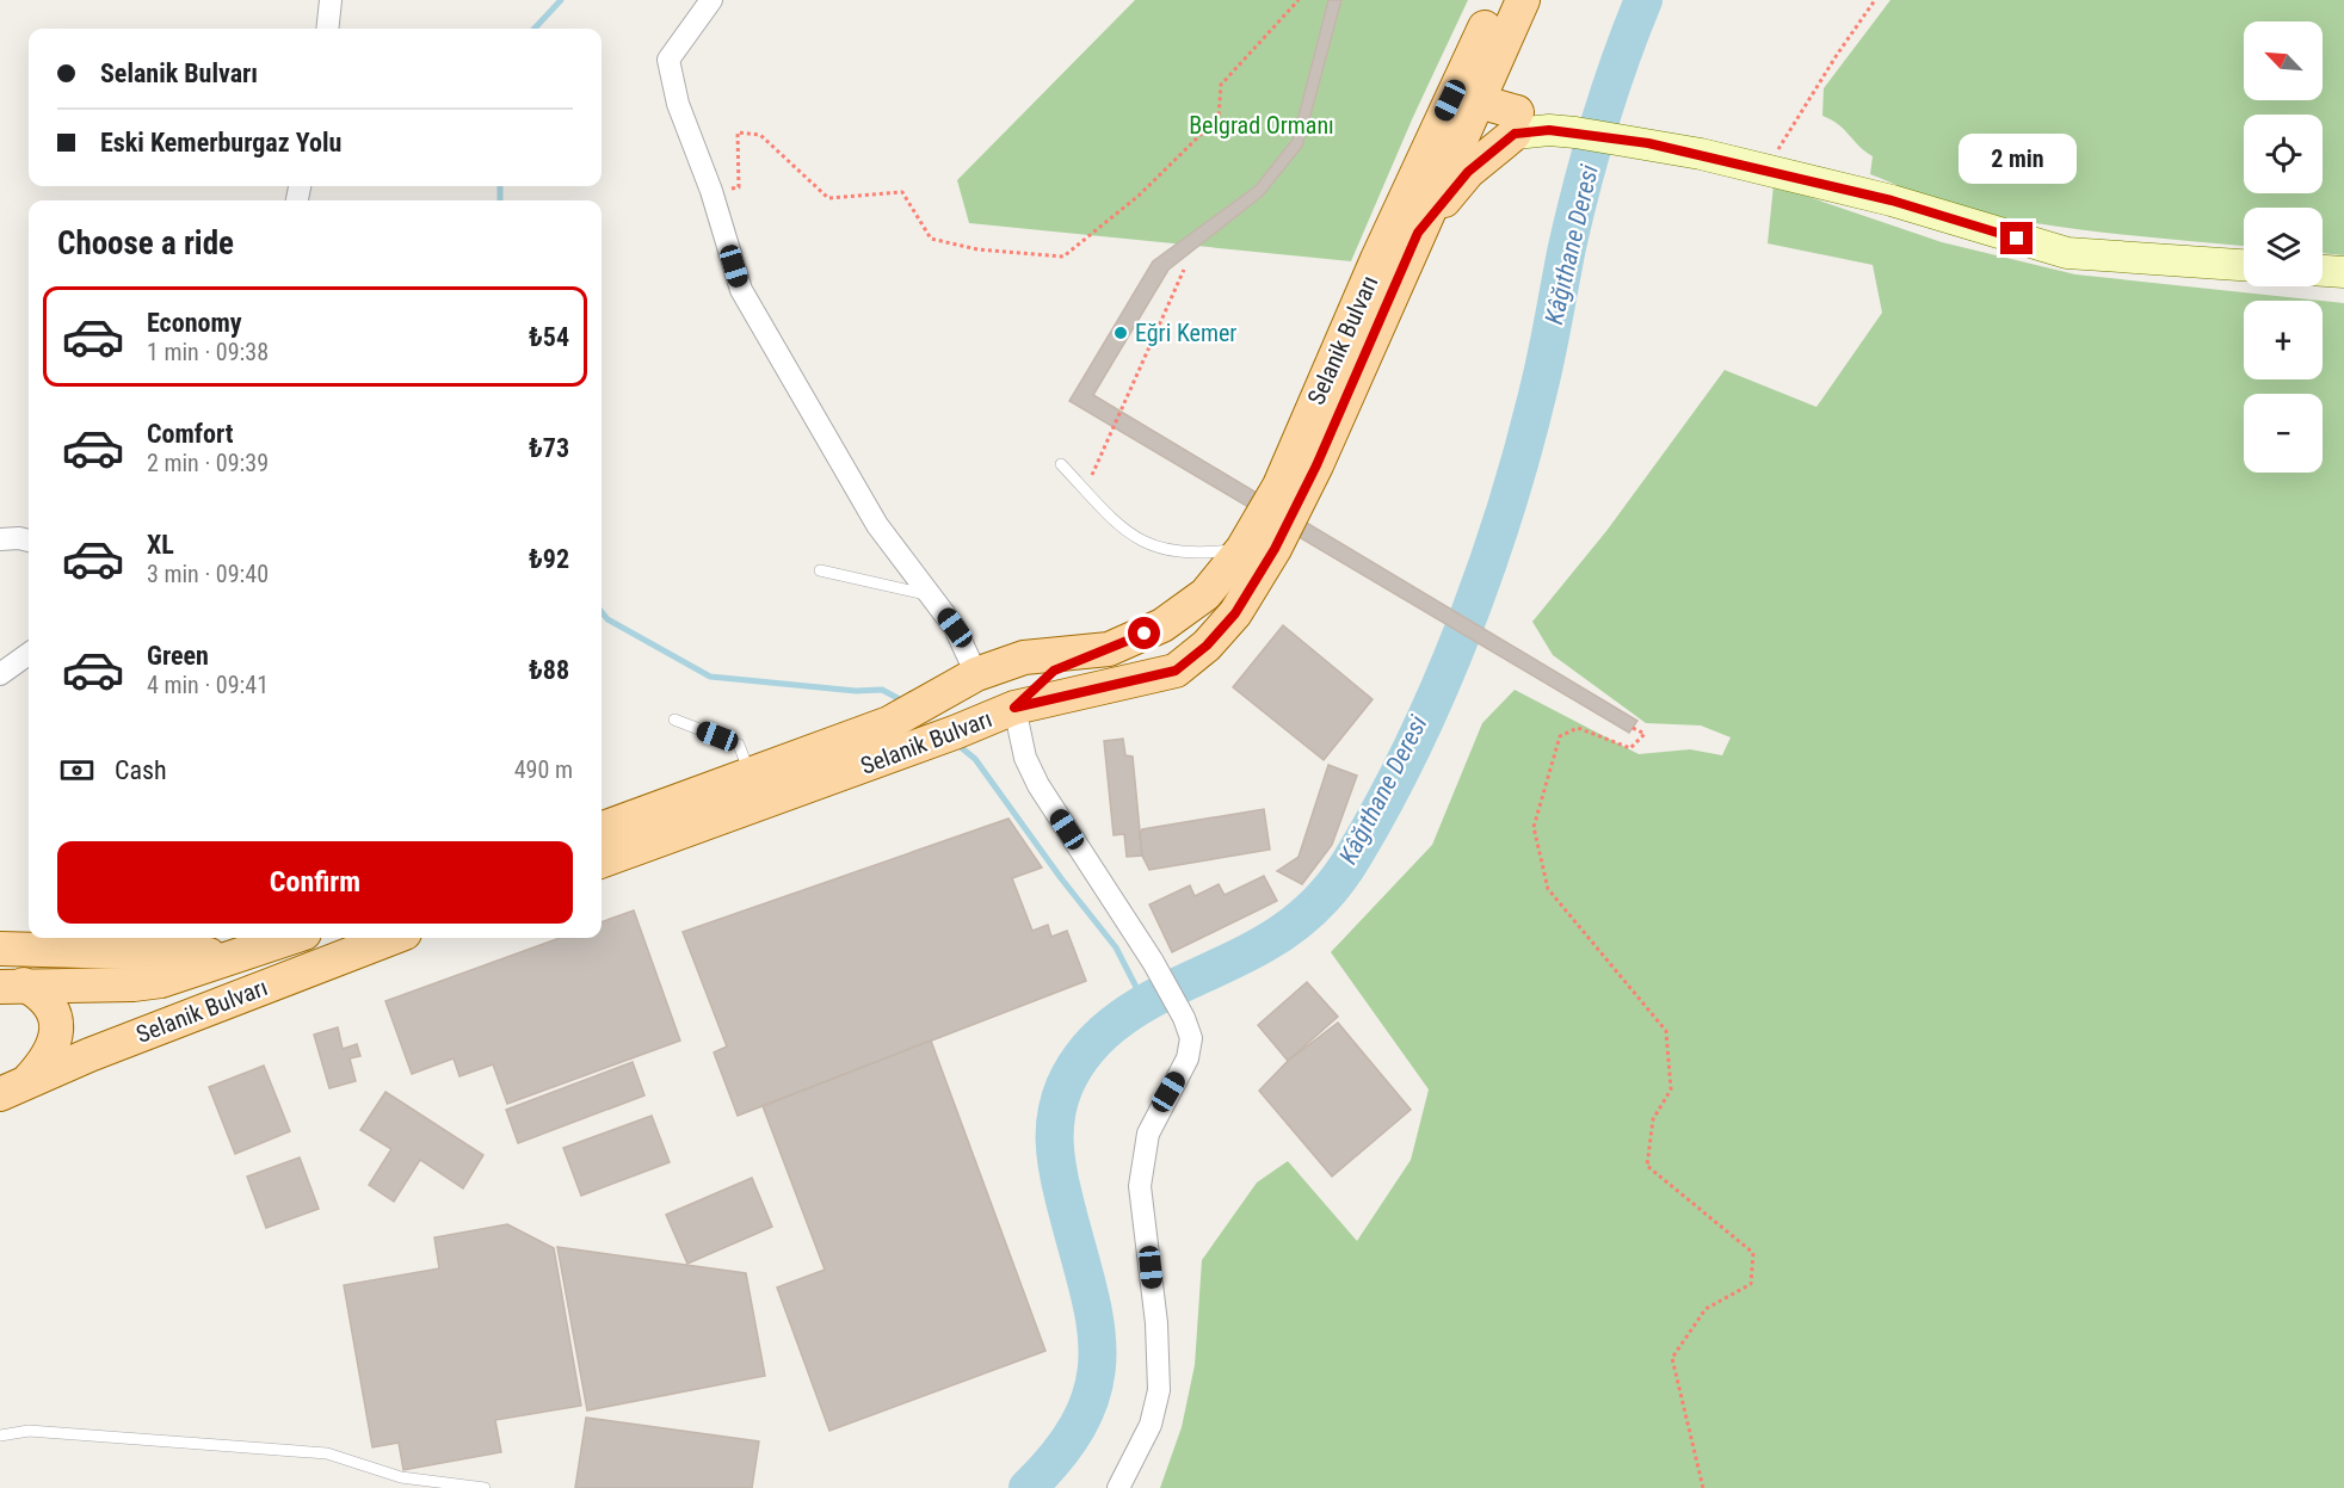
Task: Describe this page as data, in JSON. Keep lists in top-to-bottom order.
{
  "streets": {
    "main road": ["Selanik Bulvarı"]
  },
  "water": ["Kâğıthane Deresi"],
  "parks": ["Belgrad Ormanı"],
  "places": ["Eğri Kemer"],
  "north": "top left",
  "page": {
    "map_buttons": ["+", "−"],
    "banner": ["Selanik Bulvarı", "Eski Kemerburgaz Yolu"],
    "bubble": "2 min",
    "heading": "Choose a ride",
    "list": [
      {
        "name": "Economy",
        "note": "1 min · 09:38",
        "value": "₺54"
      },
      {
        "name": "Comfort",
        "note": "2 min · 09:39",
        "value": "₺73"
      },
      {
        "name": "XL",
        "note": "3 min · 09:40",
        "value": "₺92"
      },
      {
        "name": "Green",
        "note": "4 min · 09:41",
        "value": "₺88"
      }
    ],
    "pay": ["Cash", "490 m"],
    "buttons": "Confirm"
  }
}
